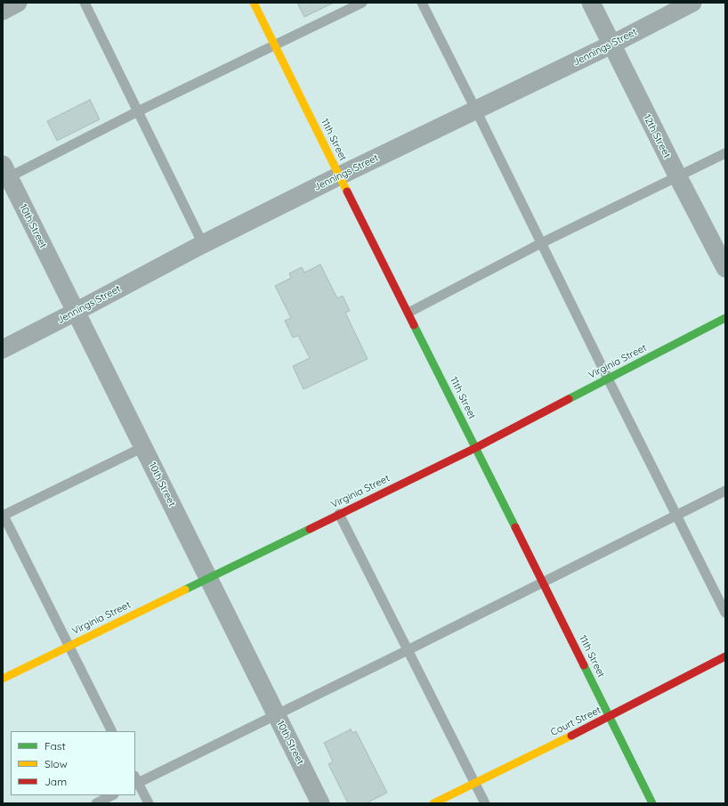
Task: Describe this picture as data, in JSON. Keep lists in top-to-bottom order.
{
  "streets": {
    "street": [
      "Jennings Street",
      "12th Street",
      "11th Street",
      "10th Street",
      "Virginia Street",
      "Court Street"
    ]
  },
  "crossings": [
    ["Jennings Street", "12th Street"],
    ["Jennings Street", "11th Street"],
    ["Jennings Street", "10th Street"],
    ["11th Street", "Virginia Street"],
    ["11th Street", "Court Street"],
    ["10th Street", "Virginia Street"]
  ],
  "legend": ["Fast", "Slow", "Jam"]
}
